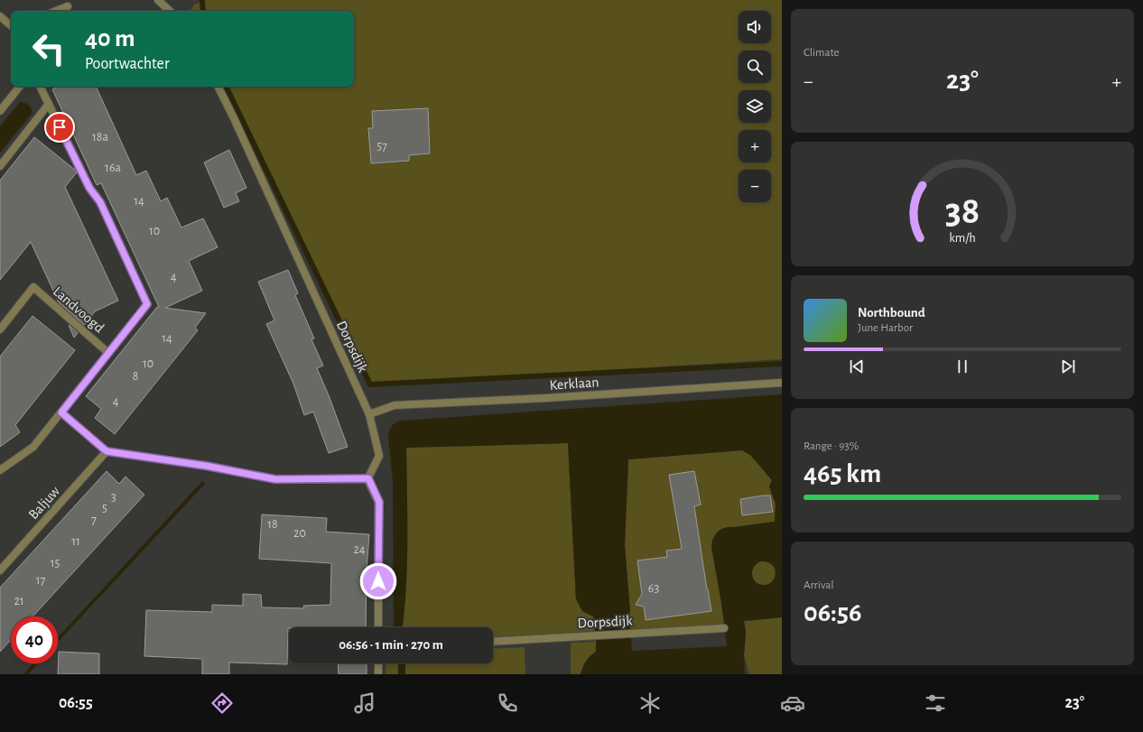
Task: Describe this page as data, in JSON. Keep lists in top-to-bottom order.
{
  "streets": {
    "street": [
      "Landvoogd",
      "Dorpsdijk",
      "Kerklaan",
      "Baljuw"
    ]
  },
  "crossings": [
    ["Dorpsdijk", "Kerklaan"]
  ],
  "house_numbers": [
    "18a",
    "57",
    "16a",
    "14",
    "10",
    "4",
    "14",
    "10",
    "8",
    "4",
    "3",
    "5",
    "7",
    "18",
    "20",
    "11",
    "24",
    "15",
    "17",
    "63",
    "21"
  ],
  "page": {
    "tile": [
      "Climate",
      ["Range · 93%", "465 km"],
      ["Arrival", "06:56"]
    ],
    "map_buttons": ["+", "−"],
    "turn": ["40 m", "Poortwachter"],
    "heat": ["−", "23°", "+"],
    "song": ["Northbound", "June Harbor"],
    "limit": "40",
    "trip": "06:56 · 1 min · 270 m",
    "tabs": ["06:55", "23°"],
    "gauge": ["38", "km/h"]
  }
}
